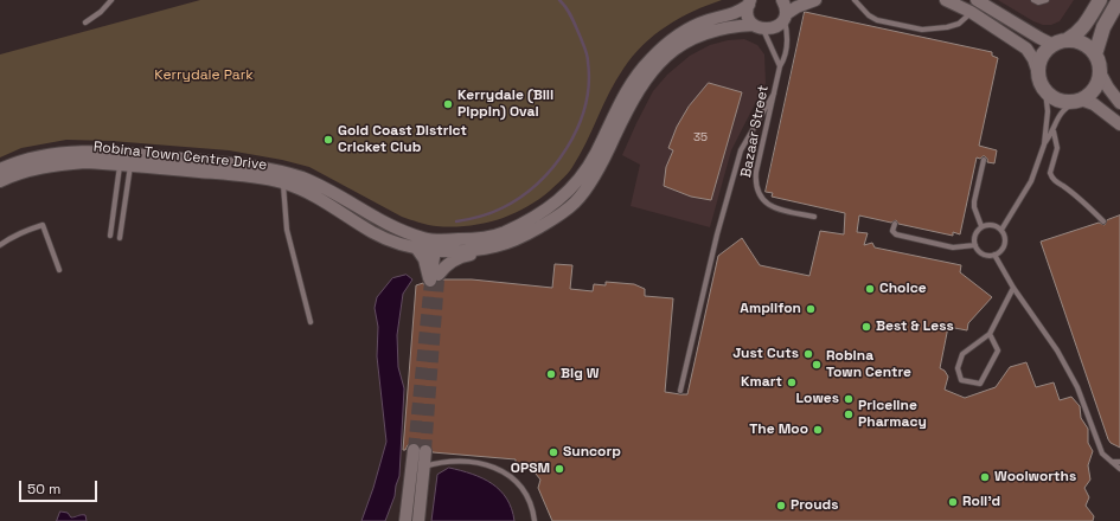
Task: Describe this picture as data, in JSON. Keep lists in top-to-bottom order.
{
  "streets": {
    "street": ["Robina Town Centre Drive"],
    "lane": ["Bazaar Street"]
  },
  "parks": ["Kerrydale Park"],
  "places": [
    "Kerrydale (Bill Pippin) Oval",
    "Gold Coast District Cricket Club",
    "Choice",
    "Amplifon",
    "Best & Less",
    "Just Cuts",
    "Robina Town Centre",
    "Big W",
    "Kmart",
    "Lowes",
    "Priceline Pharmacy",
    "The Moo",
    "Suncorp",
    "OPSM",
    "Woolworths",
    "Roll'd",
    "Prouds"
  ],
  "house_numbers": ["35"],
  "scale_bar": "50 m"
}
